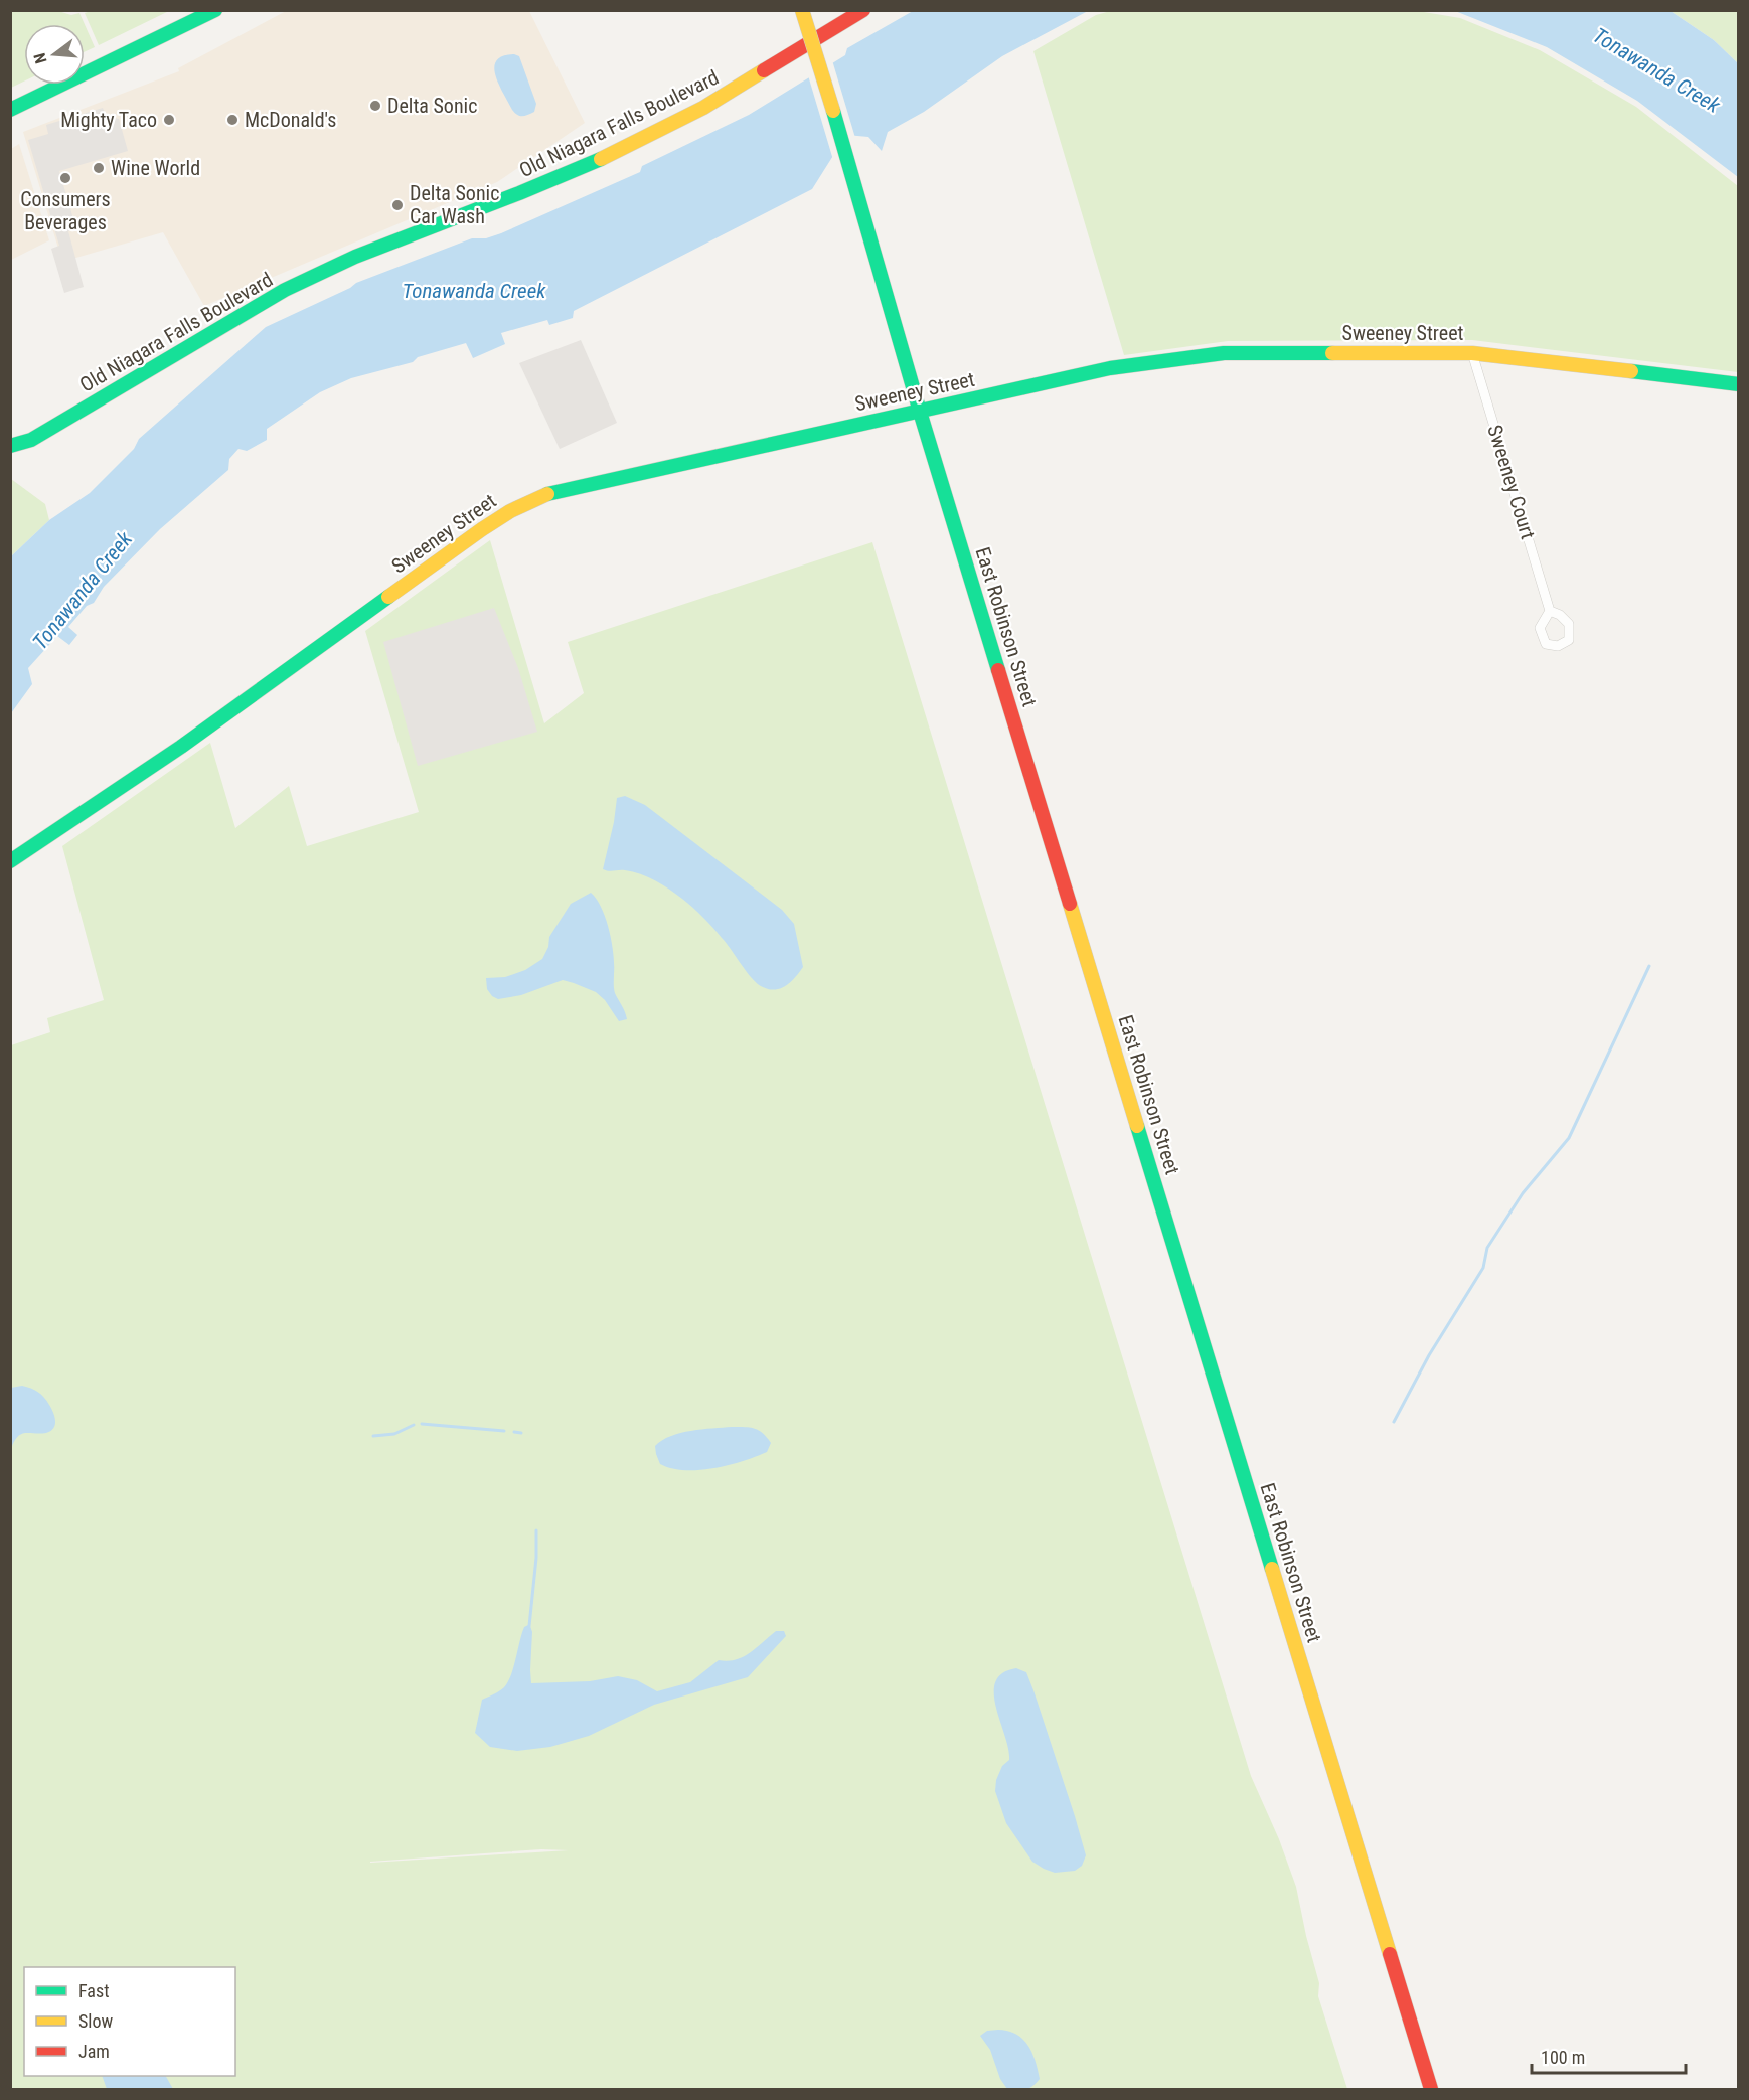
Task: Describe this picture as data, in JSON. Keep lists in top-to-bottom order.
{
  "streets": {
    "street": [
      "Old Niagara Falls Boulevard",
      "Sweeney Street",
      "Sweeney Court",
      "East Robinson Street"
    ]
  },
  "crossings": [
    ["Sweeney Street", "Sweeney Court"],
    ["Sweeney Street", "East Robinson Street"]
  ],
  "water": ["Tonawanda Creek"],
  "places": [
    "Delta Sonic",
    "Mighty Taco",
    "McDonald's",
    "Wine World",
    "Consumers Beverages",
    "Delta Sonic Car Wash"
  ],
  "legend": ["Fast", "Slow", "Jam"],
  "scale_bar": "100 m",
  "north": "left"
}
